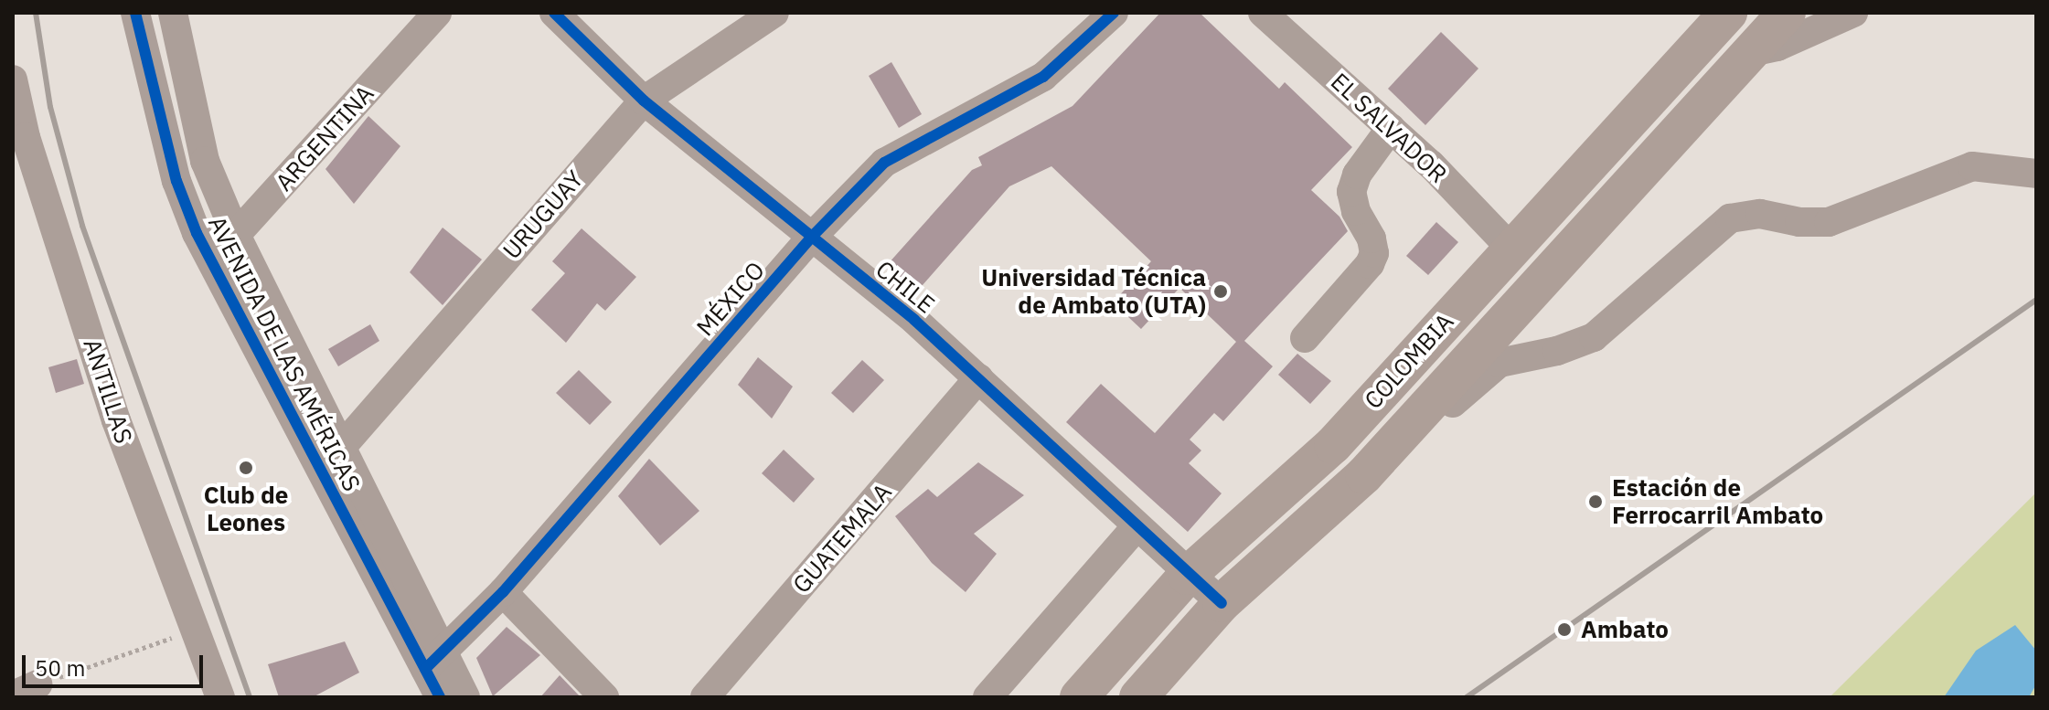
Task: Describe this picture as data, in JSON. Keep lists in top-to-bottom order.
{
  "streets": {
    "main road": ["COLOMBIA"],
    "street": [
      "EL SALVADOR",
      "ARGENTINA",
      "URUGUAY",
      "CHILE",
      "MÉXICO",
      "AVENIDA DE LAS AMÉRICAS",
      "ANTILLAS",
      "GUATEMALA"
    ]
  },
  "crossings": [
    ["EL SALVADOR", "COLOMBIA"],
    ["ARGENTINA", "AVENIDA DE LAS AMÉRICAS"],
    ["URUGUAY", "CHILE"],
    ["URUGUAY", "AVENIDA DE LAS AMÉRICAS"],
    ["CHILE", "MÉXICO"],
    ["CHILE", "COLOMBIA"],
    ["CHILE", "GUATEMALA"],
    ["MÉXICO", "AVENIDA DE LAS AMÉRICAS"]
  ],
  "places": [
    "Universidad Técnica de Ambato (UTA)",
    "Club de Leones",
    "Estación de Ferrocarril Ambato",
    "Ambato"
  ],
  "scale_bar": "50 m"
}
